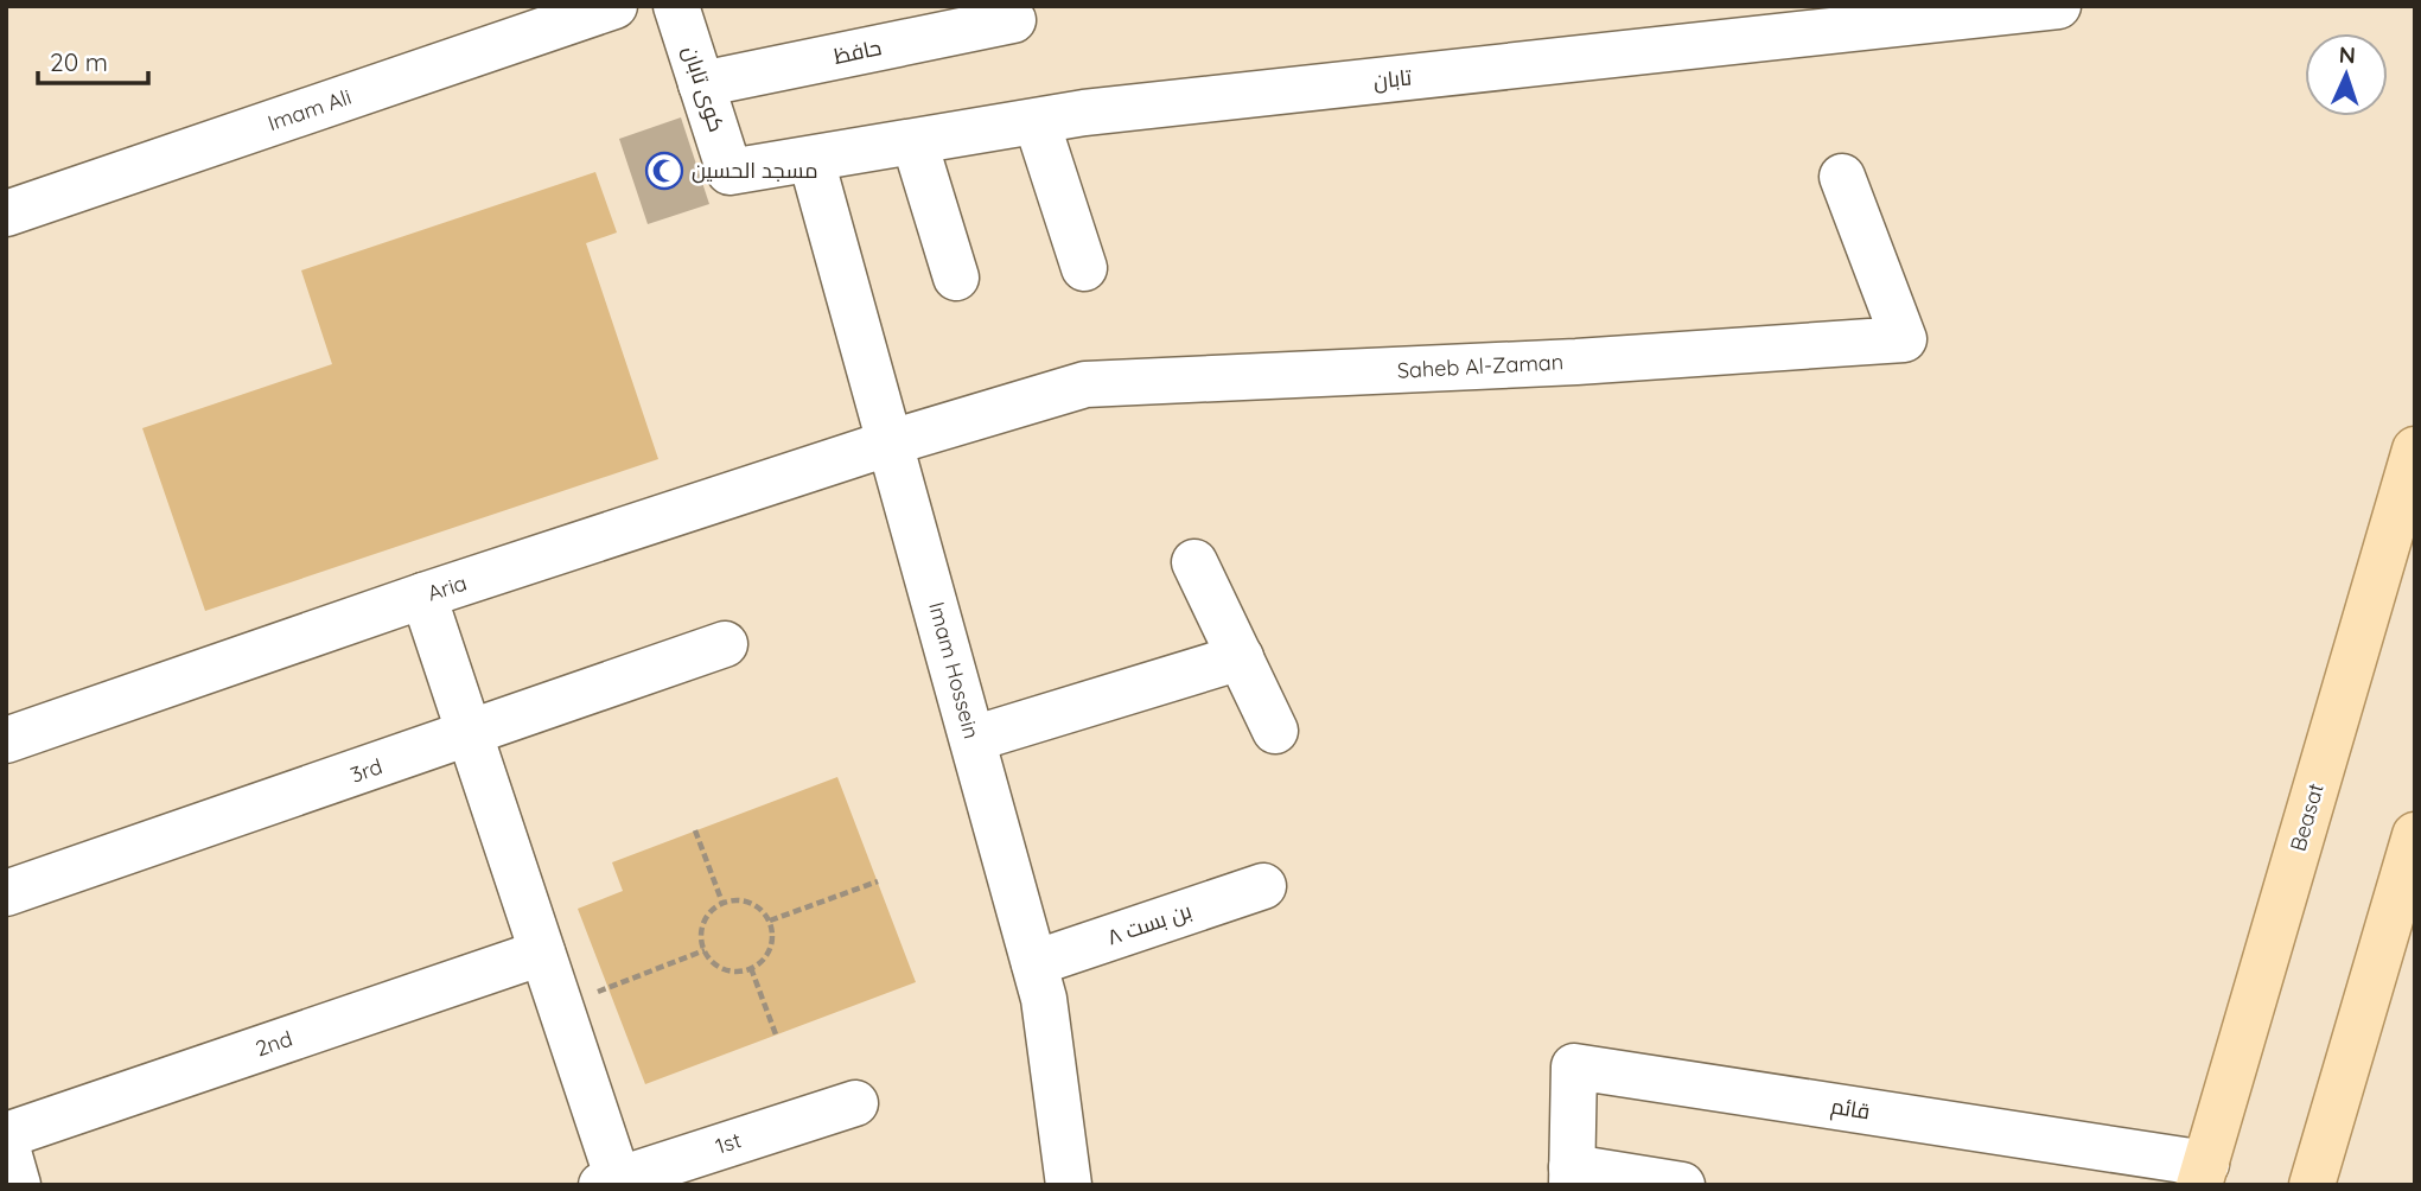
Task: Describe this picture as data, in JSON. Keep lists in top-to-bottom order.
{
  "streets": {
    "main road": ["Beasat"],
    "street": [
      "حافظ",
      "تابان",
      "کوی تابان",
      "Imam Ali",
      "Saheb Al-Zaman",
      "Aria",
      "Imam Hossein",
      "3rd",
      "بن بست ۸",
      "2nd",
      "قائم",
      "1st"
    ]
  },
  "crossings": [
    ["حافظ", "کوی تابان"],
    ["تابان", "کوی تابان"],
    ["تابان", "Imam Hossein"],
    ["Saheb Al-Zaman", "Aria"],
    ["Saheb Al-Zaman", "Imam Hossein"],
    ["Aria", "Imam Hossein"],
    ["Imam Hossein", "بن بست ۸"],
    ["Beasat", "قائم"]
  ],
  "places": {
    "mosque": ["مسجد الحسین"]
  },
  "scale_bar": "20 m",
  "north": "top"
}
